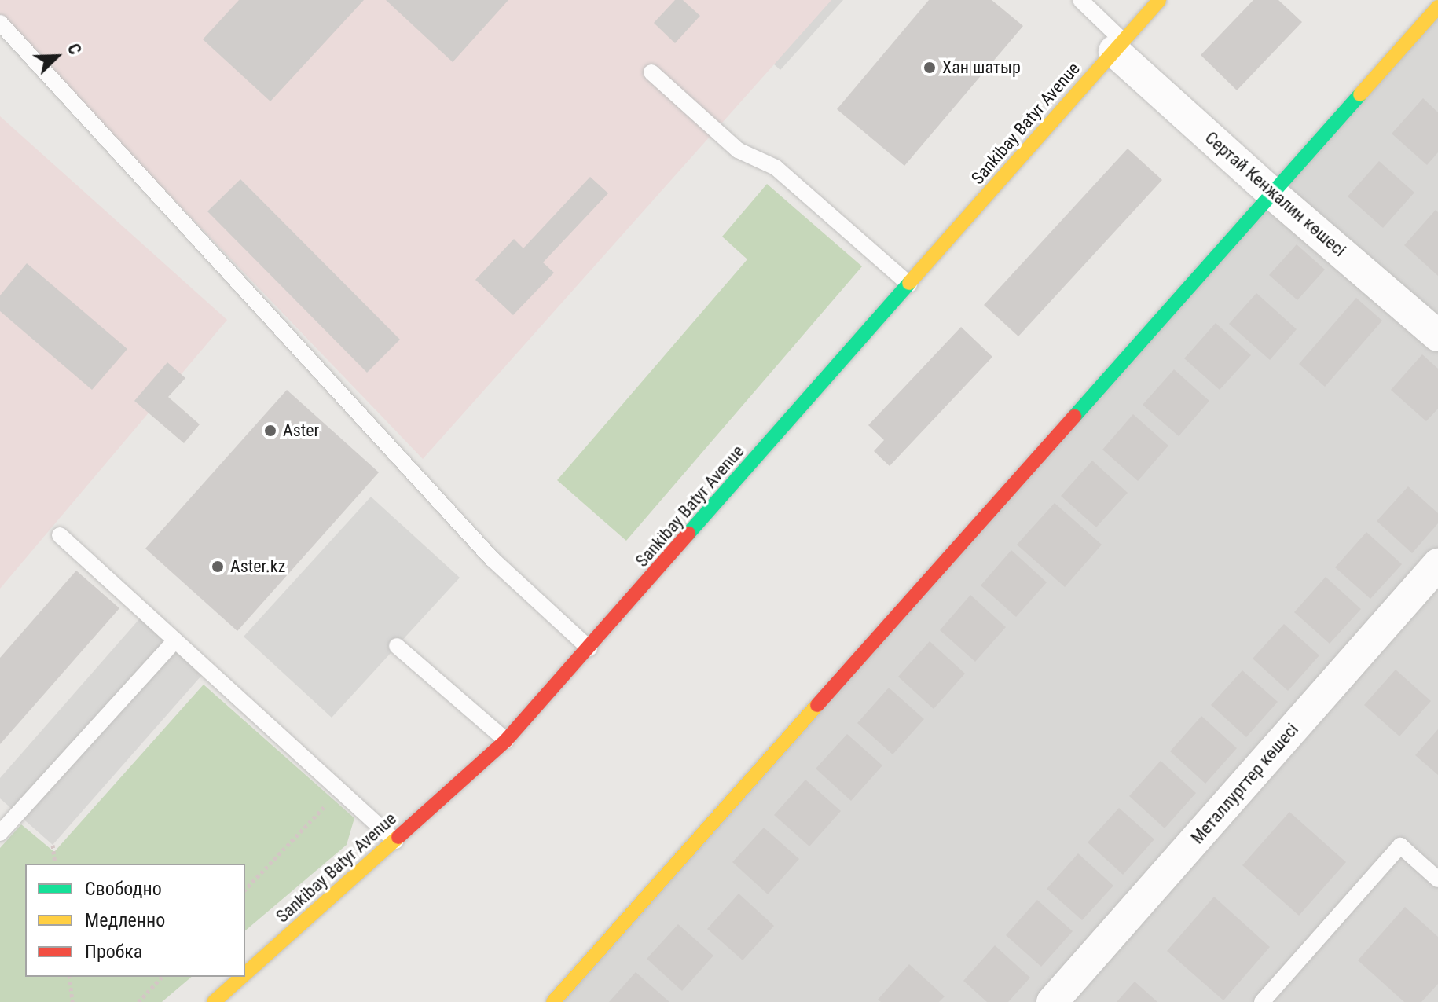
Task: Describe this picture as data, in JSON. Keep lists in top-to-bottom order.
{
  "streets": {
    "street": ["Sankibay Batyr Avenue", "Сертай Кенжалин көшесі", "Металлургтер көшесі"]
  },
  "crossings": [
    ["Sankibay Batyr Avenue", "Сертай Кенжалин көшесі"]
  ],
  "places": ["Хан шатыр", "Aster", "Aster.kz"],
  "legend": ["Свободно", "Медленно", "Пробка"],
  "north": "top right"
}
